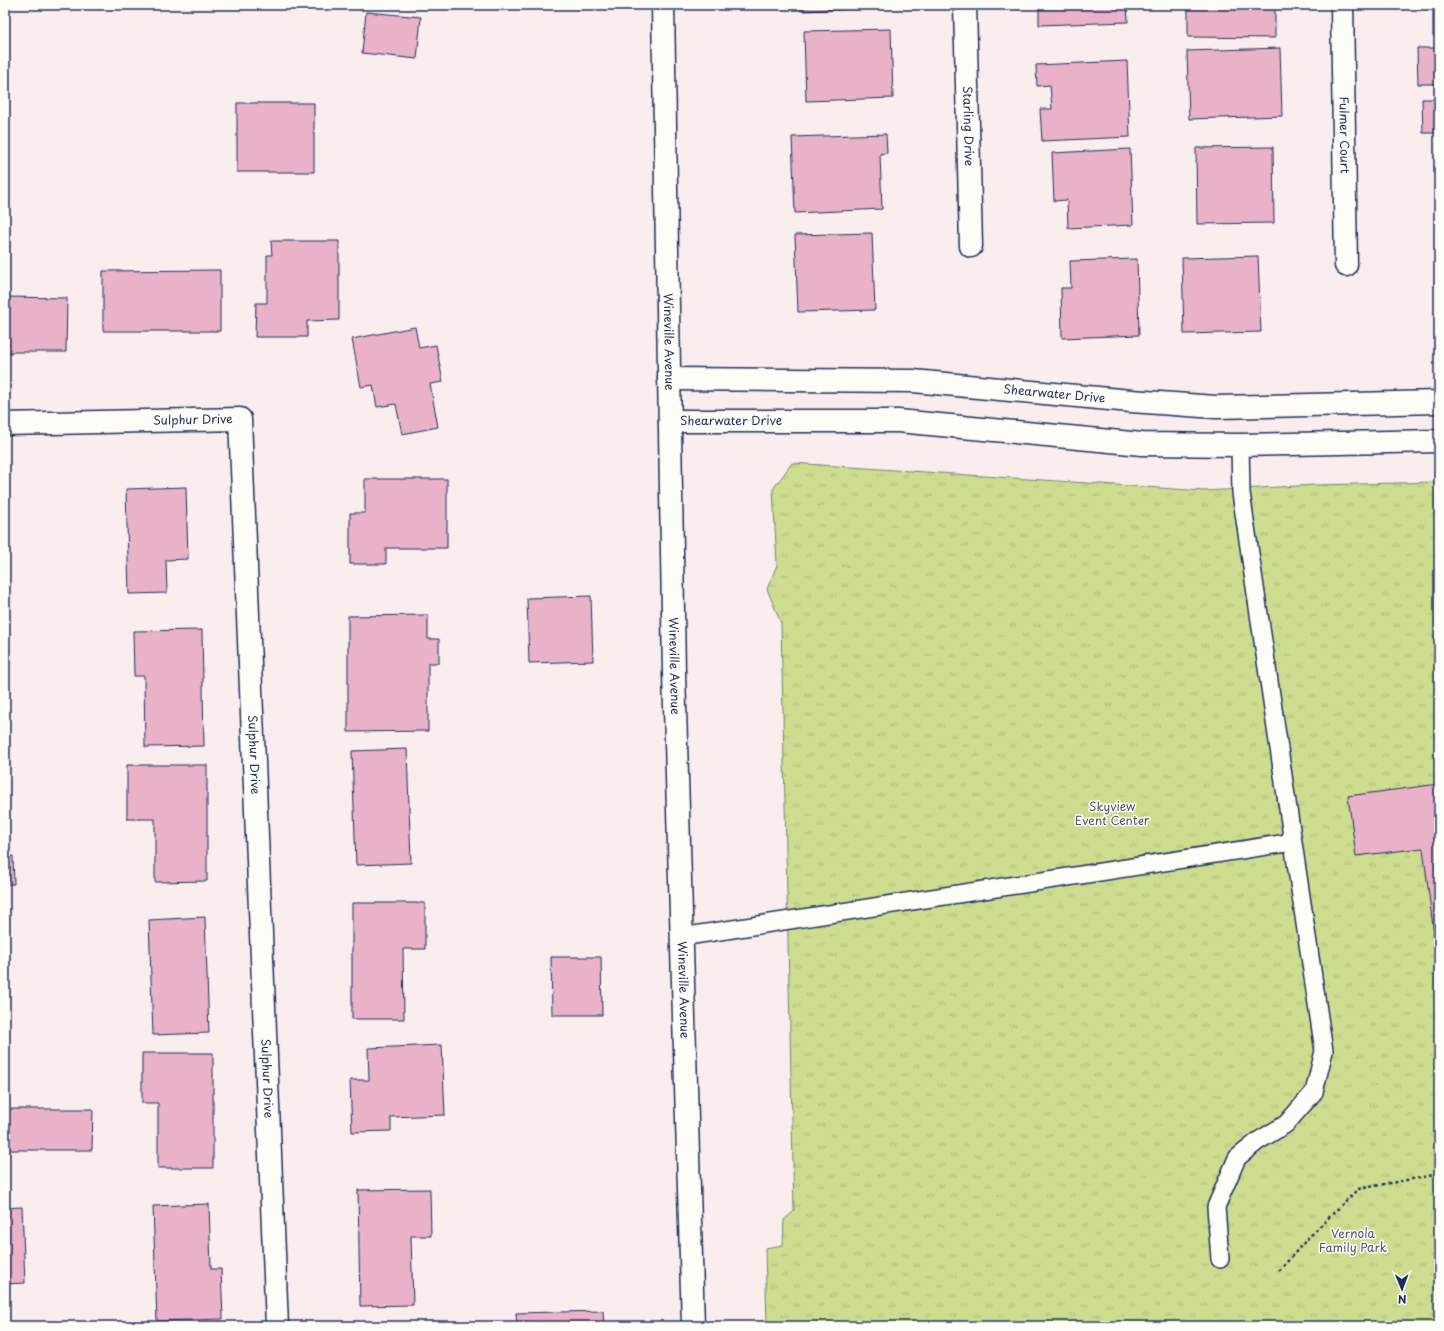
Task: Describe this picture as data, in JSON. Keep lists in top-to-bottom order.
{
  "streets": {
    "street": [
      "Starling Drive",
      "Fulmer Court",
      "Wineville Avenue",
      "Shearwater Drive",
      "Sulphur Drive"
    ]
  },
  "crossings": [
    ["Wineville Avenue", "Shearwater Drive"]
  ],
  "parks": ["Skyview Event Center", "Vernola Family Park"],
  "north": "bottom"
}
